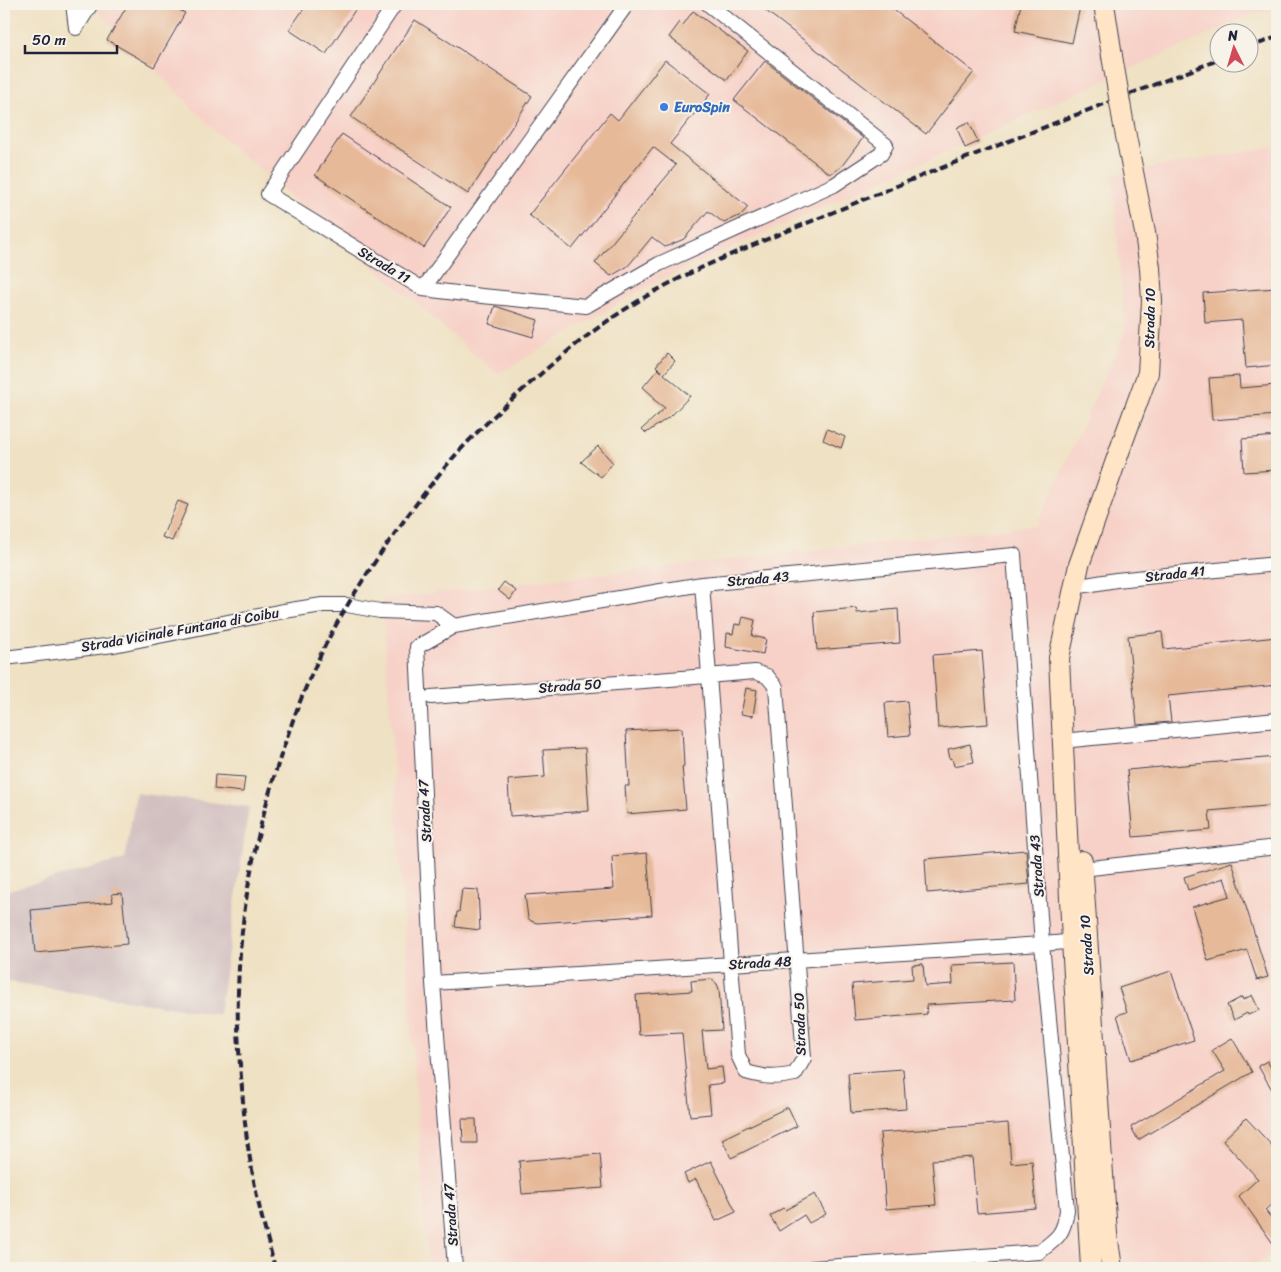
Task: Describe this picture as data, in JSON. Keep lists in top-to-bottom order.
{
  "streets": {
    "street": [
      "Strada 11",
      "Strada 10",
      "Strada 41",
      "Strada 43",
      "Strada Vicinale Funtana di Coibu",
      "Strada 50",
      "Strada 47",
      "Strada 48"
    ]
  },
  "crossings": [
    ["Strada 10", "Strada 41"],
    ["Strada 10", "Strada 48"],
    ["Strada 43", "Strada 50"],
    ["Strada 43", "Strada 47"],
    ["Strada 43", "Strada 48"],
    ["Strada Vicinale Funtana di Coibu", "Strada 47"],
    ["Strada 50", "Strada 47"],
    ["Strada 50", "Strada 48"],
    ["Strada 47", "Strada 48"]
  ],
  "places": ["EuroSpin"],
  "scale_bar": "50 m",
  "north": "top"
}
